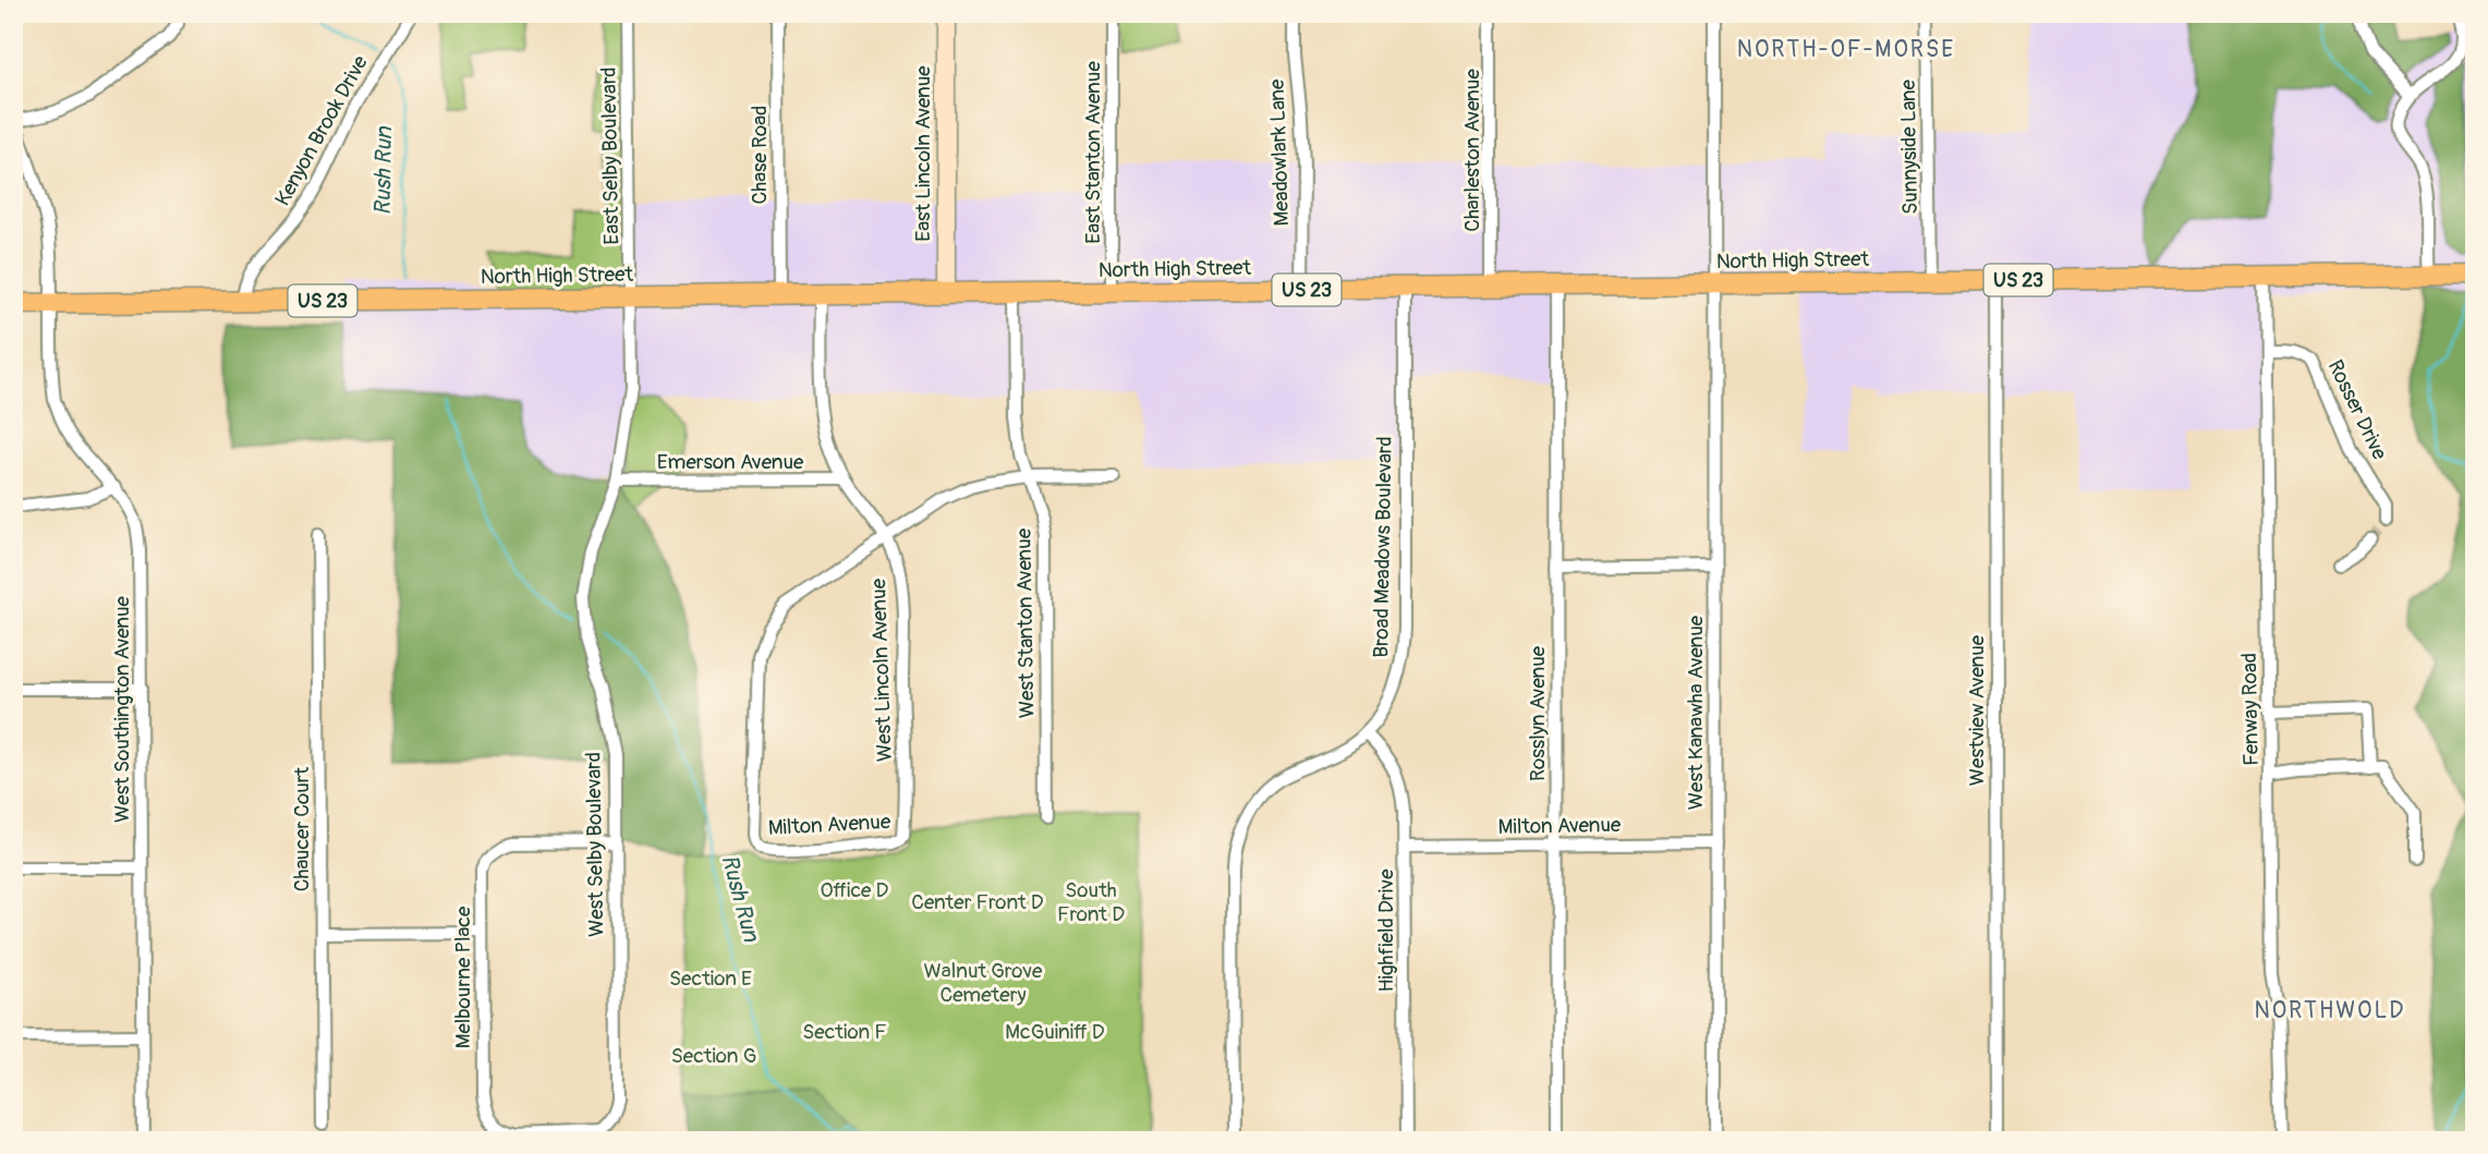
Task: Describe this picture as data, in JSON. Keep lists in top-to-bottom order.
{
  "streets": {
    "main road": ["East Lincoln Avenue", "North High Street", "US 23"],
    "street": [
      "Kenyon Brook Drive",
      "Sunnyside Lane",
      "Charleston Avenue",
      "East Stanton Avenue",
      "Meadowlark Lane",
      "Chase Road",
      "East Selby Boulevard",
      "Rosser Drive",
      "Emerson Avenue",
      "Broad Meadows Boulevard",
      "West Stanton Avenue",
      "West Lincoln Avenue",
      "West Southington Avenue",
      "Fenway Road",
      "Westview Avenue",
      "West Kanawha Avenue",
      "Rosslyn Avenue",
      "Milton Avenue",
      "Chaucer Court",
      "West Selby Boulevard",
      "Highfield Drive",
      "Melbourne Place"
    ]
  },
  "crossings": [
    ["Kenyon Brook Drive", "North High Street"],
    ["Sunnyside Lane", "North High Street"],
    ["Charleston Avenue", "North High Street"],
    ["East Stanton Avenue", "North High Street"],
    ["Meadowlark Lane", "North High Street"],
    ["East Lincoln Avenue", "North High Street"],
    ["Chase Road", "North High Street"],
    ["East Selby Boulevard", "North High Street"],
    ["East Selby Boulevard", "West Selby Boulevard"],
    ["North High Street", "Broad Meadows Boulevard"],
    ["North High Street", "West Stanton Avenue"],
    ["North High Street", "West Lincoln Avenue"],
    ["North High Street", "West Southington Avenue"],
    ["North High Street", "Fenway Road"],
    ["North High Street", "Westview Avenue"],
    ["North High Street", "West Kanawha Avenue"],
    ["North High Street", "Rosslyn Avenue"],
    ["North High Street", "West Selby Boulevard"],
    ["Rosser Drive", "Fenway Road"],
    ["Emerson Avenue", "West Lincoln Avenue"],
    ["Emerson Avenue", "West Selby Boulevard"],
    ["Broad Meadows Boulevard", "Highfield Drive"],
    ["West Lincoln Avenue", "Milton Avenue"],
    ["West Kanawha Avenue", "Milton Avenue"],
    ["Rosslyn Avenue", "Milton Avenue"],
    ["Milton Avenue", "Highfield Drive"],
    ["West Selby Boulevard", "Melbourne Place"]
  ],
  "districts": ["NORTH-OF-MORSE", "NORTHWOLD"],
  "water": ["Rush Run"],
  "parks": [
    "Office D",
    "South Front D",
    "Center Front D",
    "Walnut Grove Cemetery",
    "Section E",
    "Section F",
    "McGuiniff D",
    "Section G"
  ]
}
